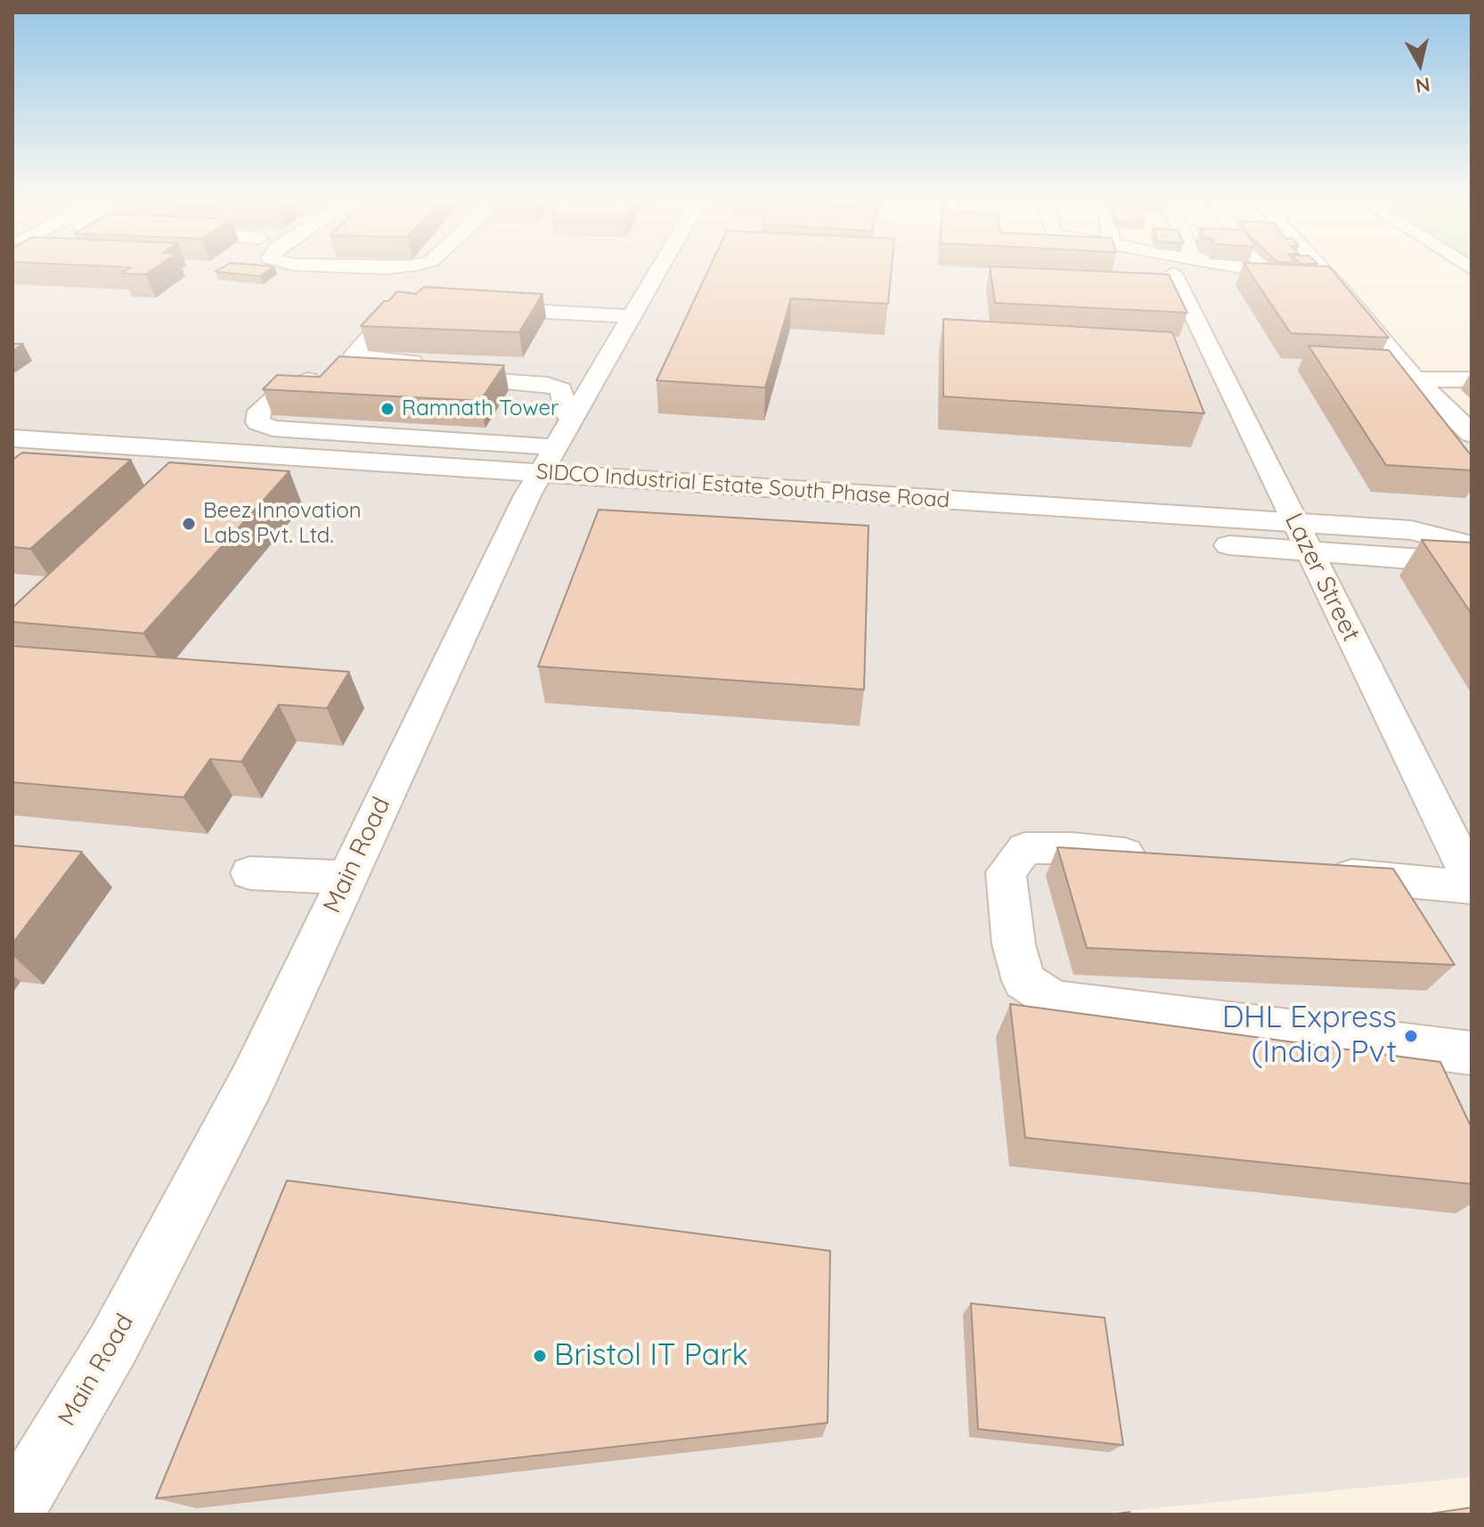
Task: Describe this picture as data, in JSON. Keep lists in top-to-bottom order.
{
  "streets": {
    "main road": ["SIDCO Industrial Estate South Phase Road"],
    "street": ["Lazer Street", "Main Road"]
  },
  "crossings": [
    ["SIDCO Industrial Estate South Phase Road", "Lazer Street"],
    ["SIDCO Industrial Estate South Phase Road", "Main Road"]
  ],
  "places": [
    "Ramnath Tower",
    "Beez Innovation Labs Pvt. Ltd.",
    "DHL Express (India) Pvt",
    "Bristol IT Park"
  ],
  "north": "bottom"
}
